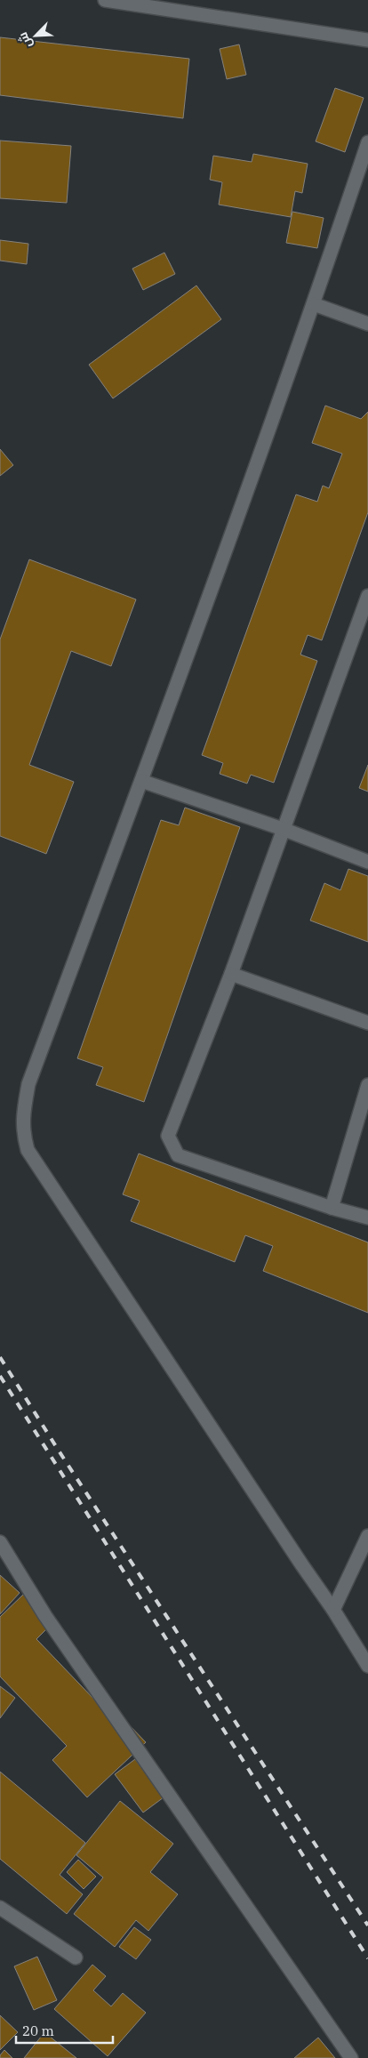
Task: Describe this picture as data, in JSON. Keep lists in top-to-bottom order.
{
  "scale_bar": "20 m",
  "north": "bottom left"
}
